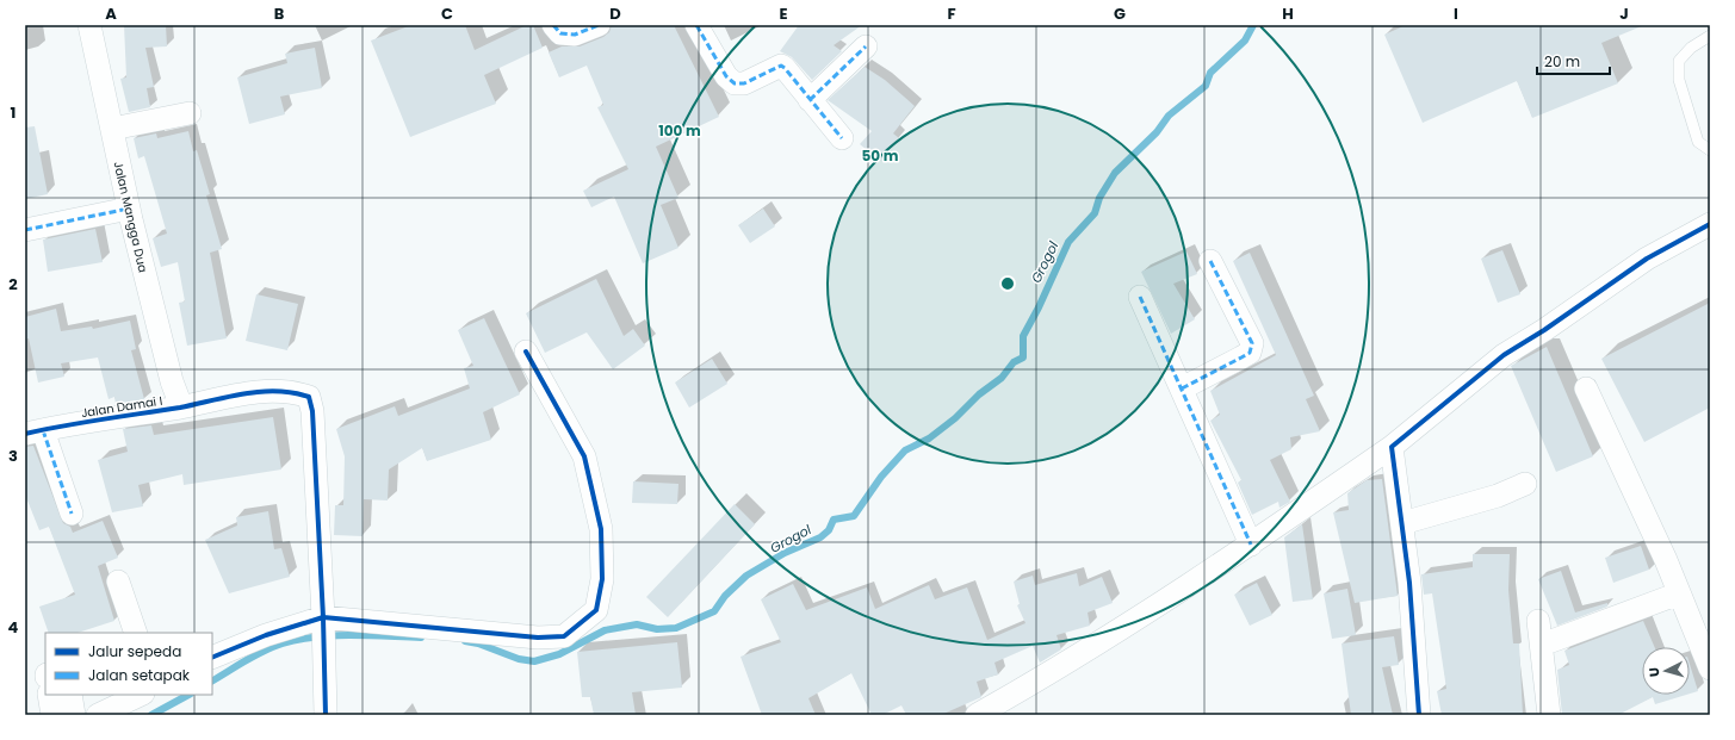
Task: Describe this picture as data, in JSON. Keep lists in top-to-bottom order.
{
  "streets": {
    "street": ["Jalan Mangga Dua", "Jalan Damai I"]
  },
  "crossings": [
    ["Jalan Mangga Dua", "Jalan Damai I"]
  ],
  "water": ["Grogol"],
  "legend": ["Jalur sepeda", "Jalan setapak"],
  "scale_bar": "20 m",
  "north": "left",
  "grid": {
    "columns": [
      "A",
      "B",
      "C",
      "D",
      "E",
      "F",
      "G",
      "H",
      "I",
      "J"
    ],
    "rows": [
      "1",
      "2",
      "3",
      "4"
    ]
  },
  "rings": ["100 m", "50 m"]
}
